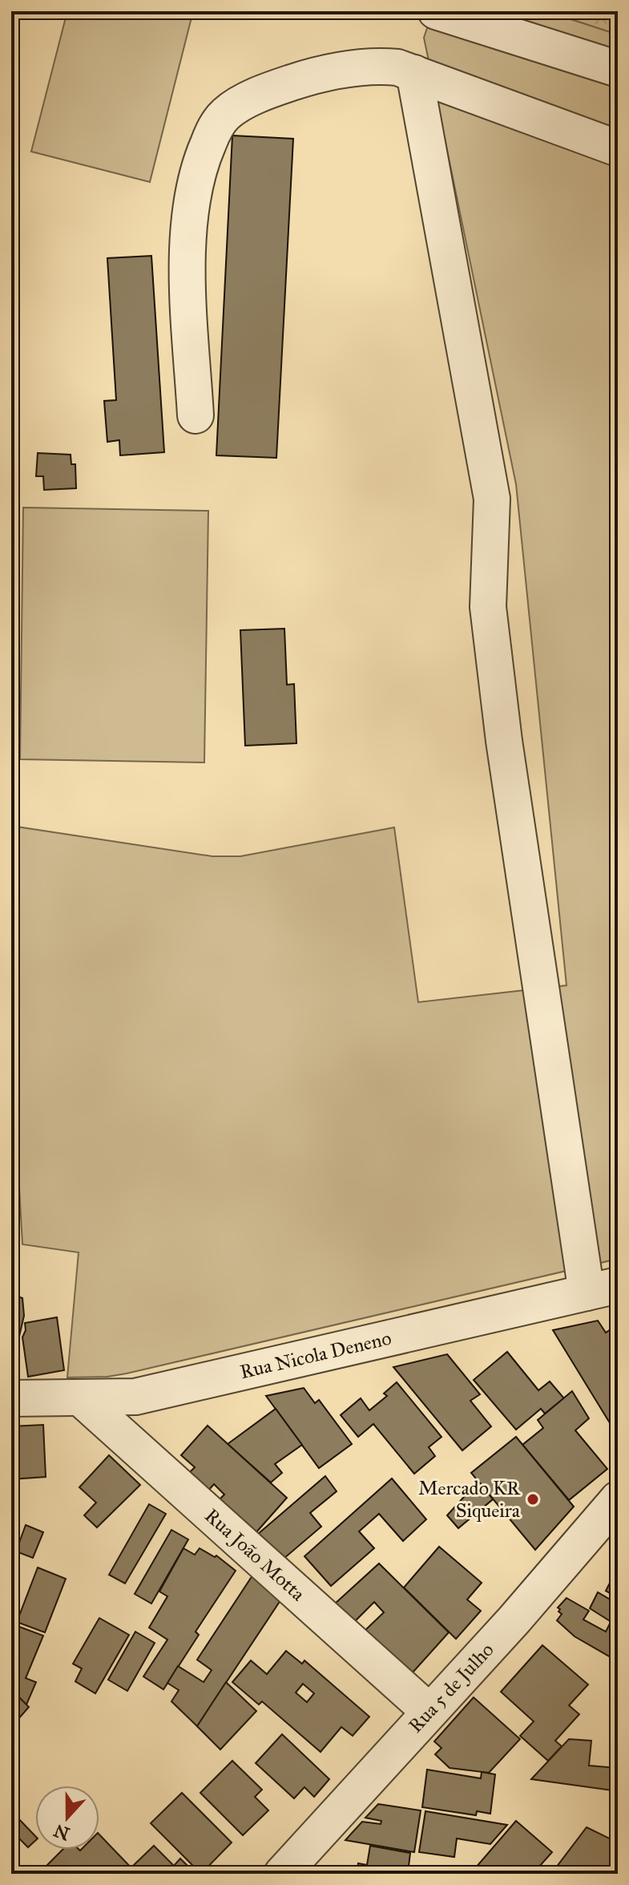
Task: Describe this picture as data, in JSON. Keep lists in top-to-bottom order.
{
  "streets": {
    "street": ["Rua Nicola Deneno", "Rua João Motta", "Rua 5 de Julho"]
  },
  "crossings": [
    ["Rua Nicola Deneno", "Rua João Motta"],
    ["Rua João Motta", "Rua 5 de Julho"]
  ],
  "places": ["Mercado KR Siqueira"],
  "north": "bottom"
}
